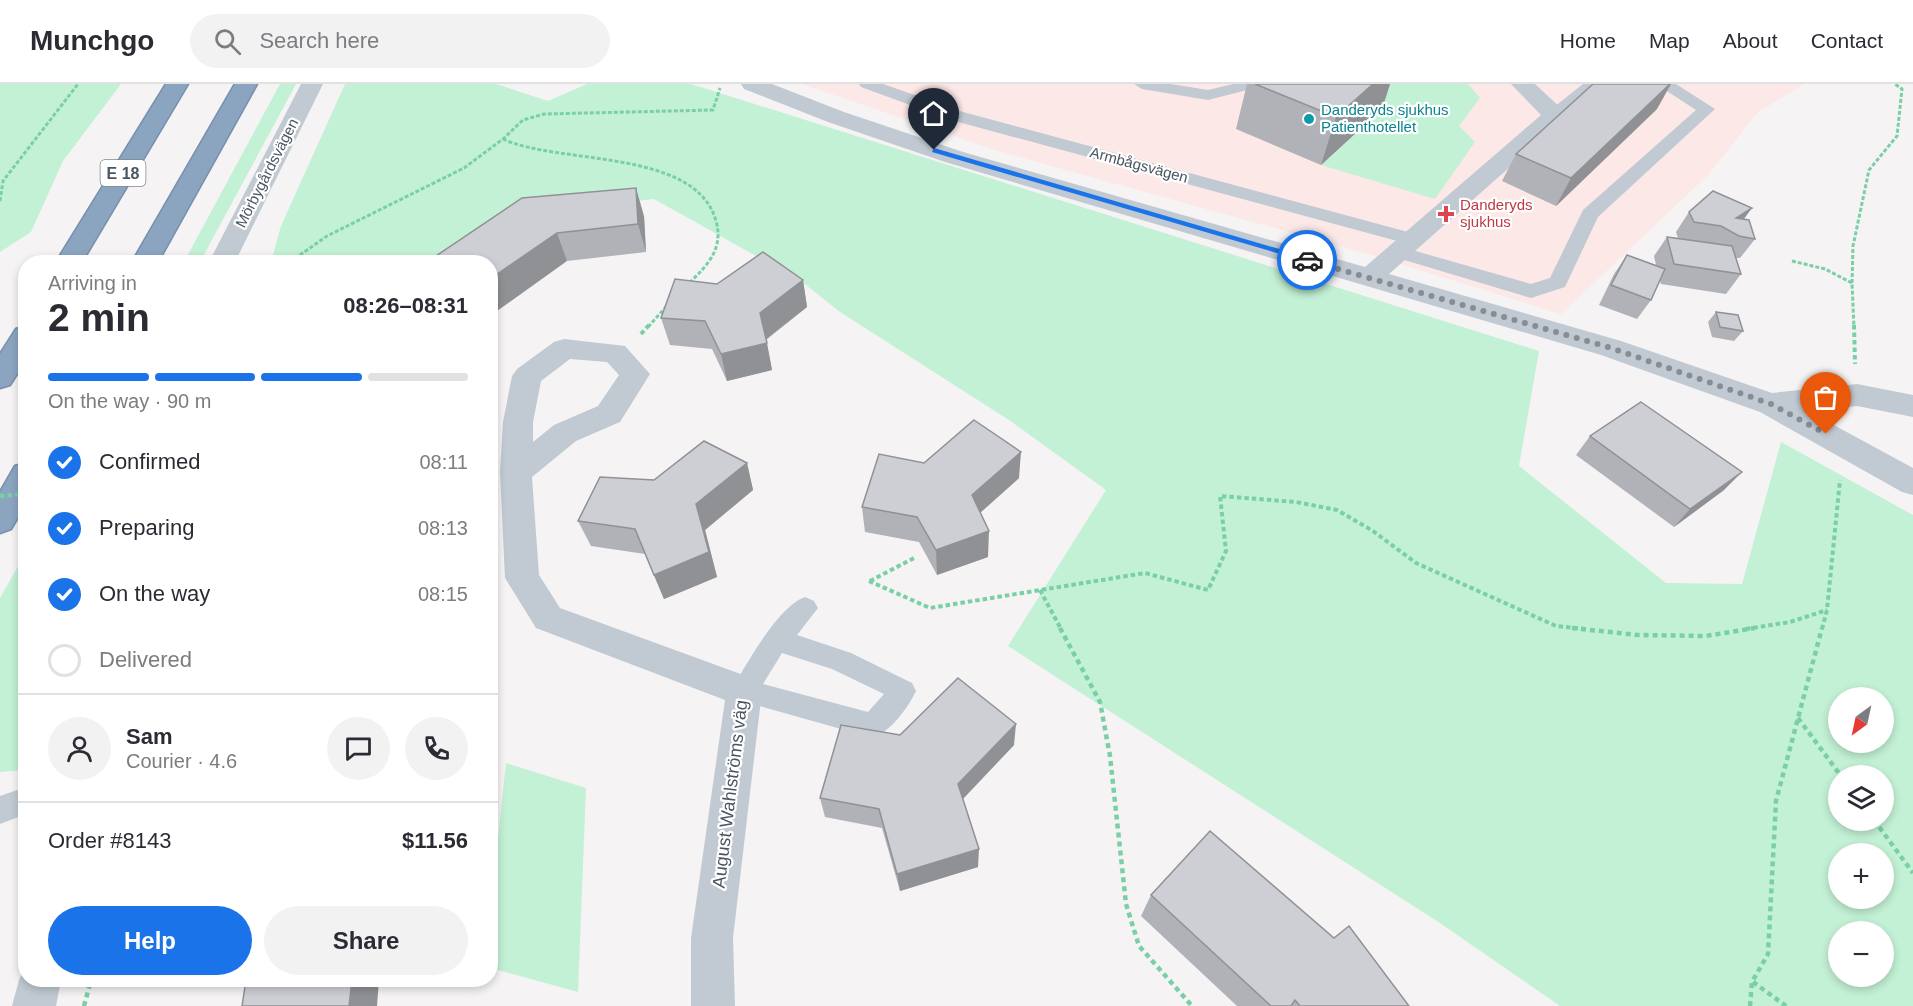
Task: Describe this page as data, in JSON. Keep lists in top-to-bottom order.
{
  "streets": {
    "highway": ["E 18"],
    "street": ["Mörbygårdsvägen", "August Wahlströms väg"],
    "lane": ["Armbågsvägen"]
  },
  "places": {
    "other": ["Danderyds sjukhus Patienthotellet"],
    "health": ["Danderyds sjukhus"]
  },
  "north": "bottom left",
  "page": {
    "header": "Munchgo",
    "search": "Search here",
    "nav": [
      "Home",
      "Map",
      "About",
      "Contact"
    ],
    "heading": ["2 min", "Arriving in", "08:26–08:31"],
    "panel": [
      "Sam",
      "Courier · 4.6",
      "Order #8143",
      "$11.56"
    ],
    "bar": "On the way · 90 m",
    "list": [
      ["Confirmed", "08:11"],
      ["Preparing", "08:13"],
      ["On the way", "08:15"],
      "Delivered"
    ],
    "map_buttons": ["+", "−"],
    "buttons": ["Help", "Share"]
  }
}
